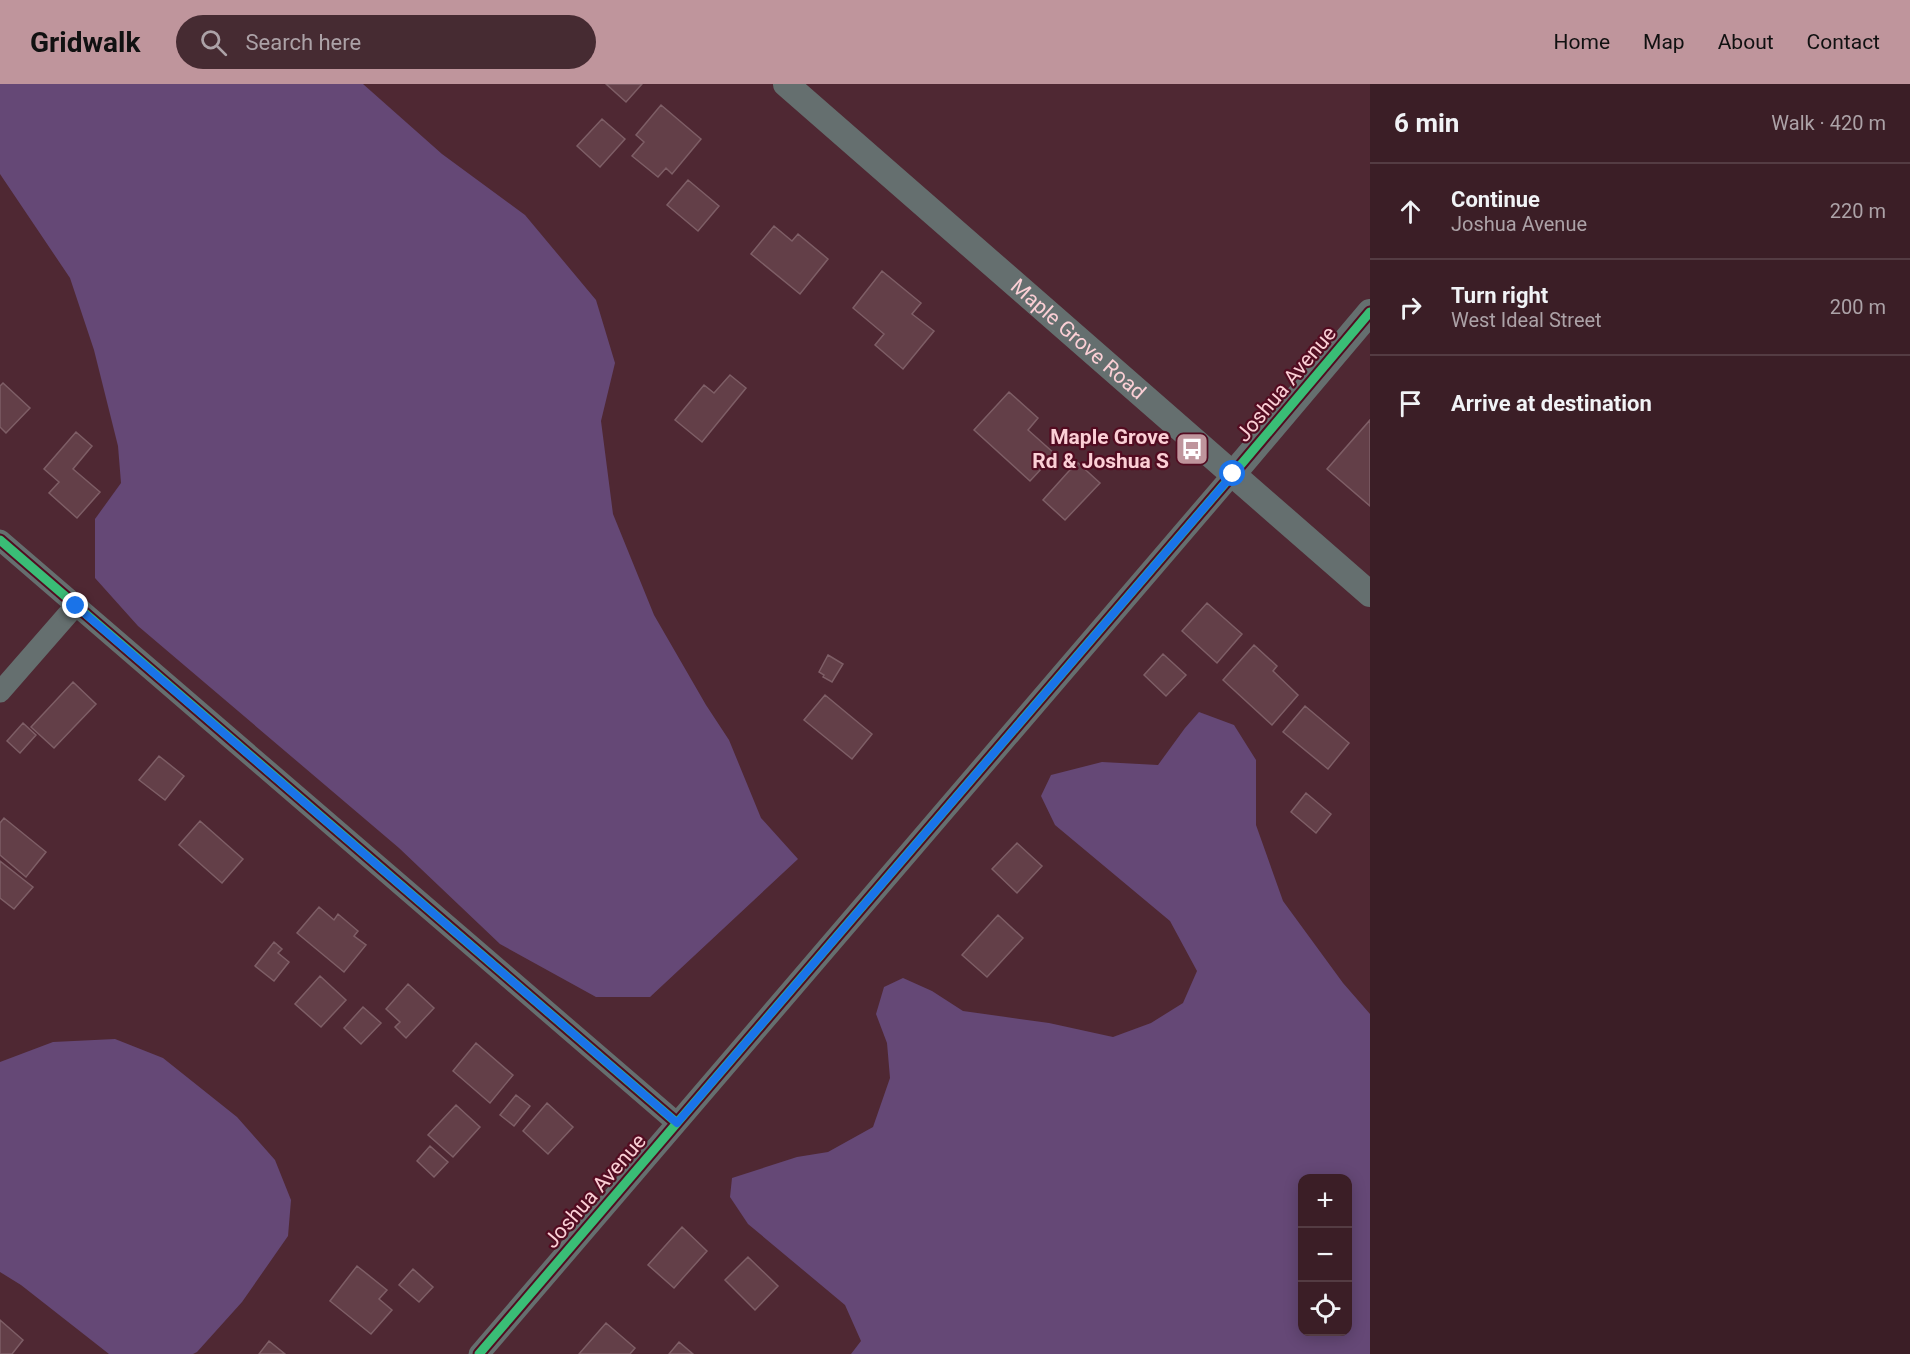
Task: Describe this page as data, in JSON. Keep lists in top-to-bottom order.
{
  "streets": {
    "street": ["Maple Grove Road", "Joshua Avenue"]
  },
  "crossings": [
    ["Maple Grove Road", "Joshua Avenue"]
  ],
  "places": {
    "bus stop": ["Maple Grove Rd & Joshua S"]
  },
  "page": {
    "header": "Gridwalk",
    "search": "Search here",
    "nav": [
      "Home",
      "Map",
      "About",
      "Contact"
    ],
    "heading": ["6 min", "Walk · 420 m"],
    "list": [
      ["Continue", "Joshua Avenue", "220 m"],
      ["Turn right", "West Ideal Street", "200 m"],
      "Arrive at destination"
    ],
    "map_buttons": ["+", "−"]
  }
}
